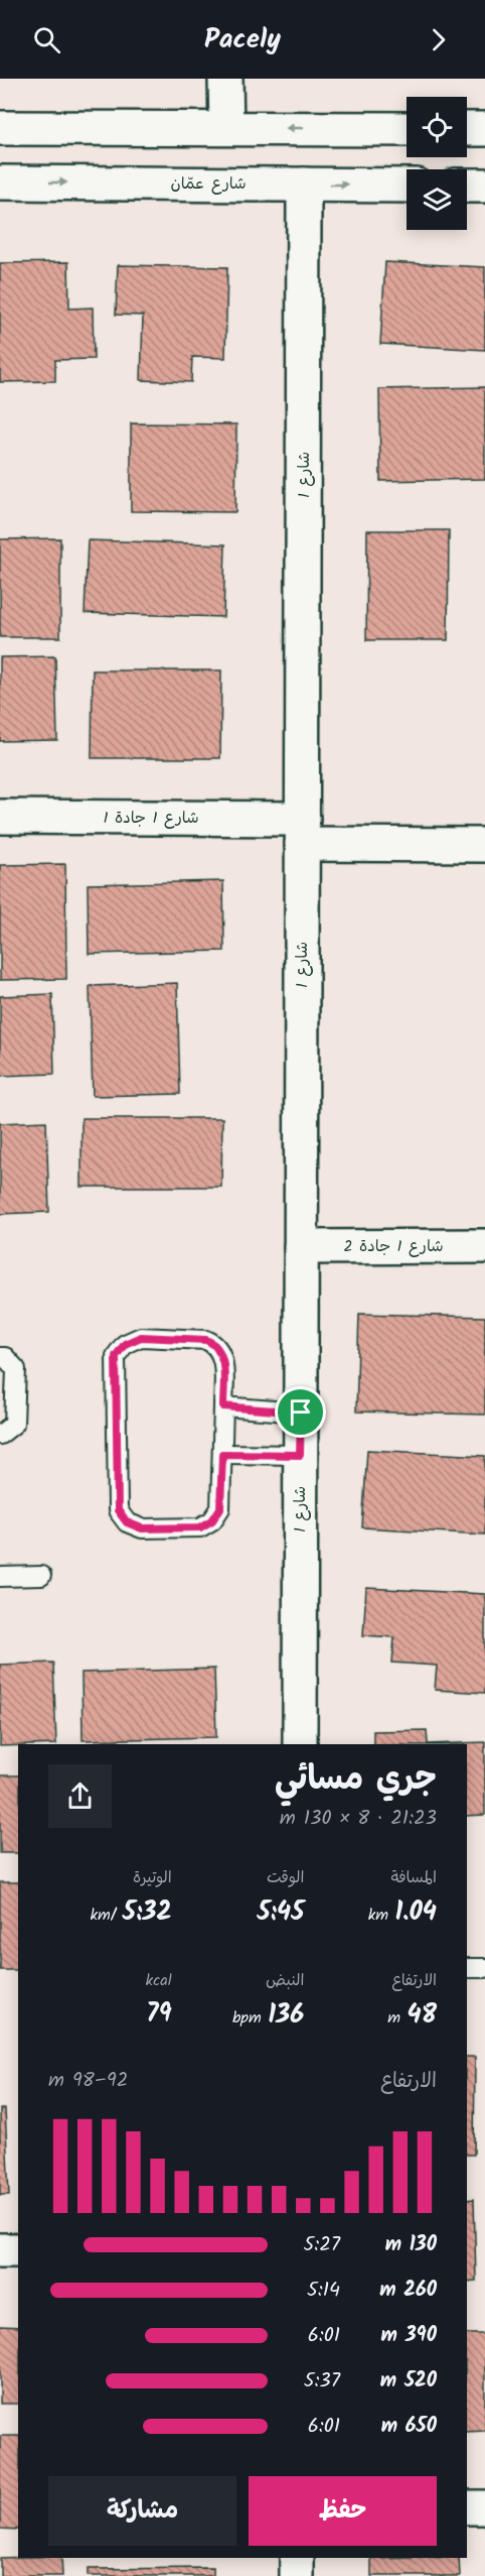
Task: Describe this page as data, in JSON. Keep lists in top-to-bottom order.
{
  "streets": {
    "street": [
      "شارع عمّان",
      "شارع 1",
      "شارع 1 جادة 1",
      "شارع 1 جادة 2"
    ]
  },
  "crossings": [
    ["شارع عمّان", "شارع 1"],
    ["شارع 1", "شارع 1 جادة 1"],
    ["شارع 1", "شارع 1 جادة 2"]
  ],
  "page": {
    "header": "Pacely",
    "heading": ["جري مسائي", "21:23 · 8 × 130 m"],
    "stats": [
      ["المسافة", "1.04 km"],
      ["الوقت", "5:45"],
      ["الوتيرة", "5:32 /km"],
      ["الارتفاع", "48 m"],
      ["النبض", "136 bpm"],
      ["kcal", "79"]
    ],
    "chart": ["الارتفاع", "92–98 m"],
    "list": [
      {
        "name": "130 m",
        "note": "5:27"
      },
      {
        "name": "260 m",
        "note": "5:14"
      },
      {
        "name": "390 m",
        "note": "6:01"
      },
      {
        "name": "520 m",
        "note": "5:37"
      },
      {
        "name": "650 m",
        "note": "6:01"
      }
    ],
    "buttons": ["حفظ", "مشاركة"]
  }
}
